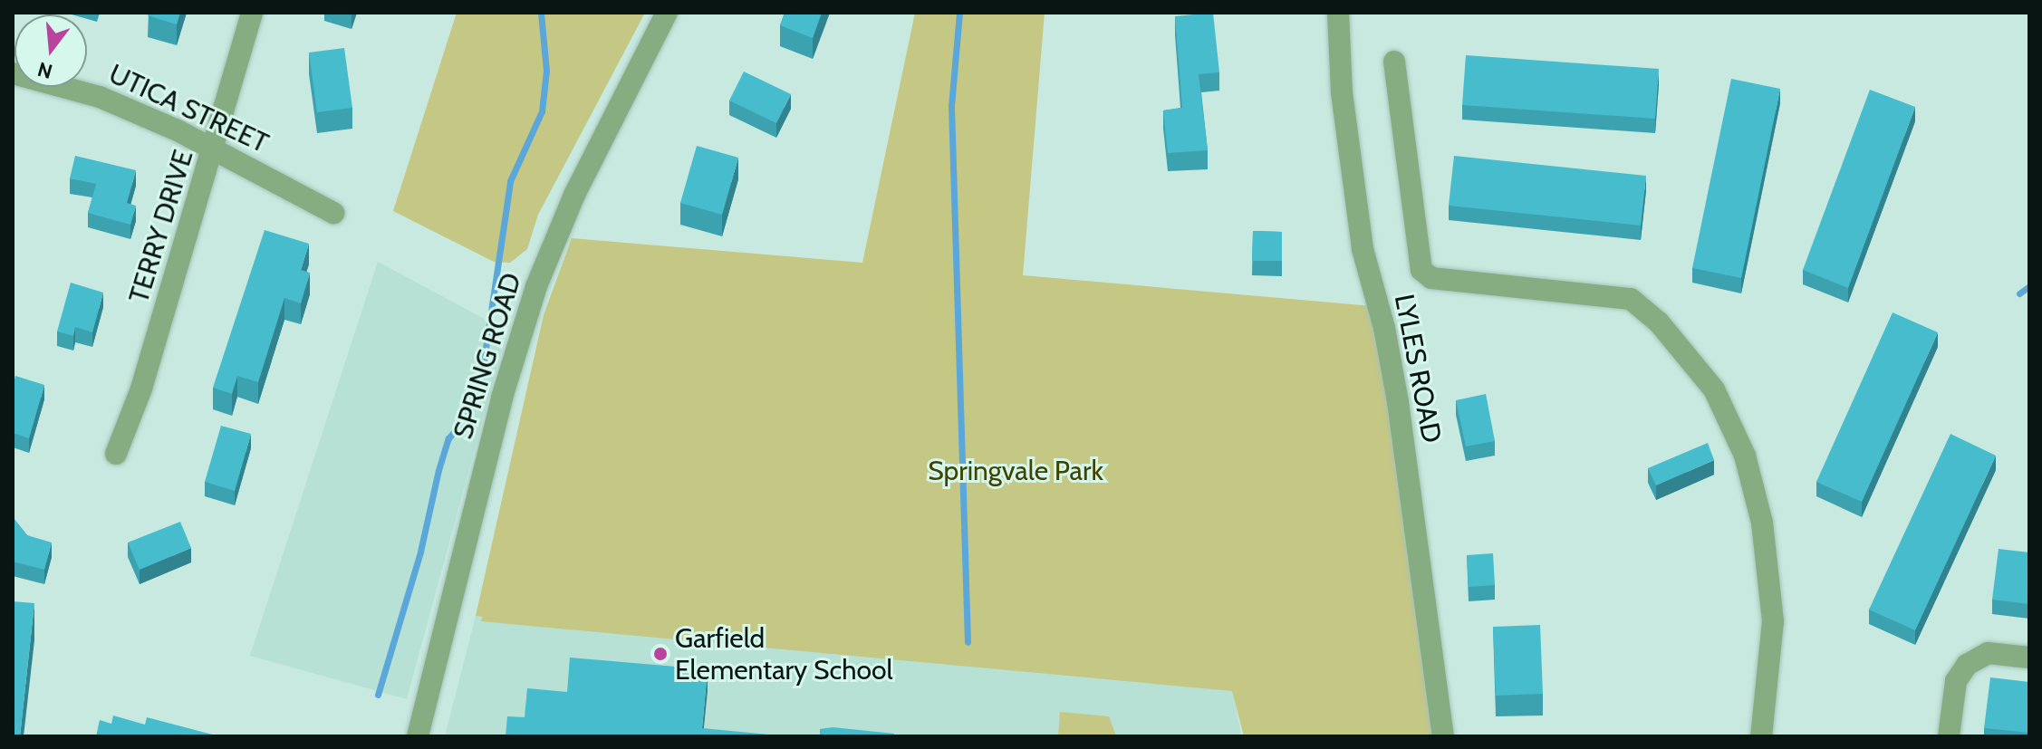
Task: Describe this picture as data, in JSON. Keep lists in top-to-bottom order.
{
  "streets": {
    "street": [
      "UTICA STREET",
      "TERRY DRIVE",
      "SPRING ROAD",
      "LYLES ROAD"
    ]
  },
  "crossings": [
    ["UTICA STREET", "TERRY DRIVE"]
  ],
  "parks": ["Springvale Park"],
  "places": ["Garfield Elementary School"],
  "north": "bottom"
}
